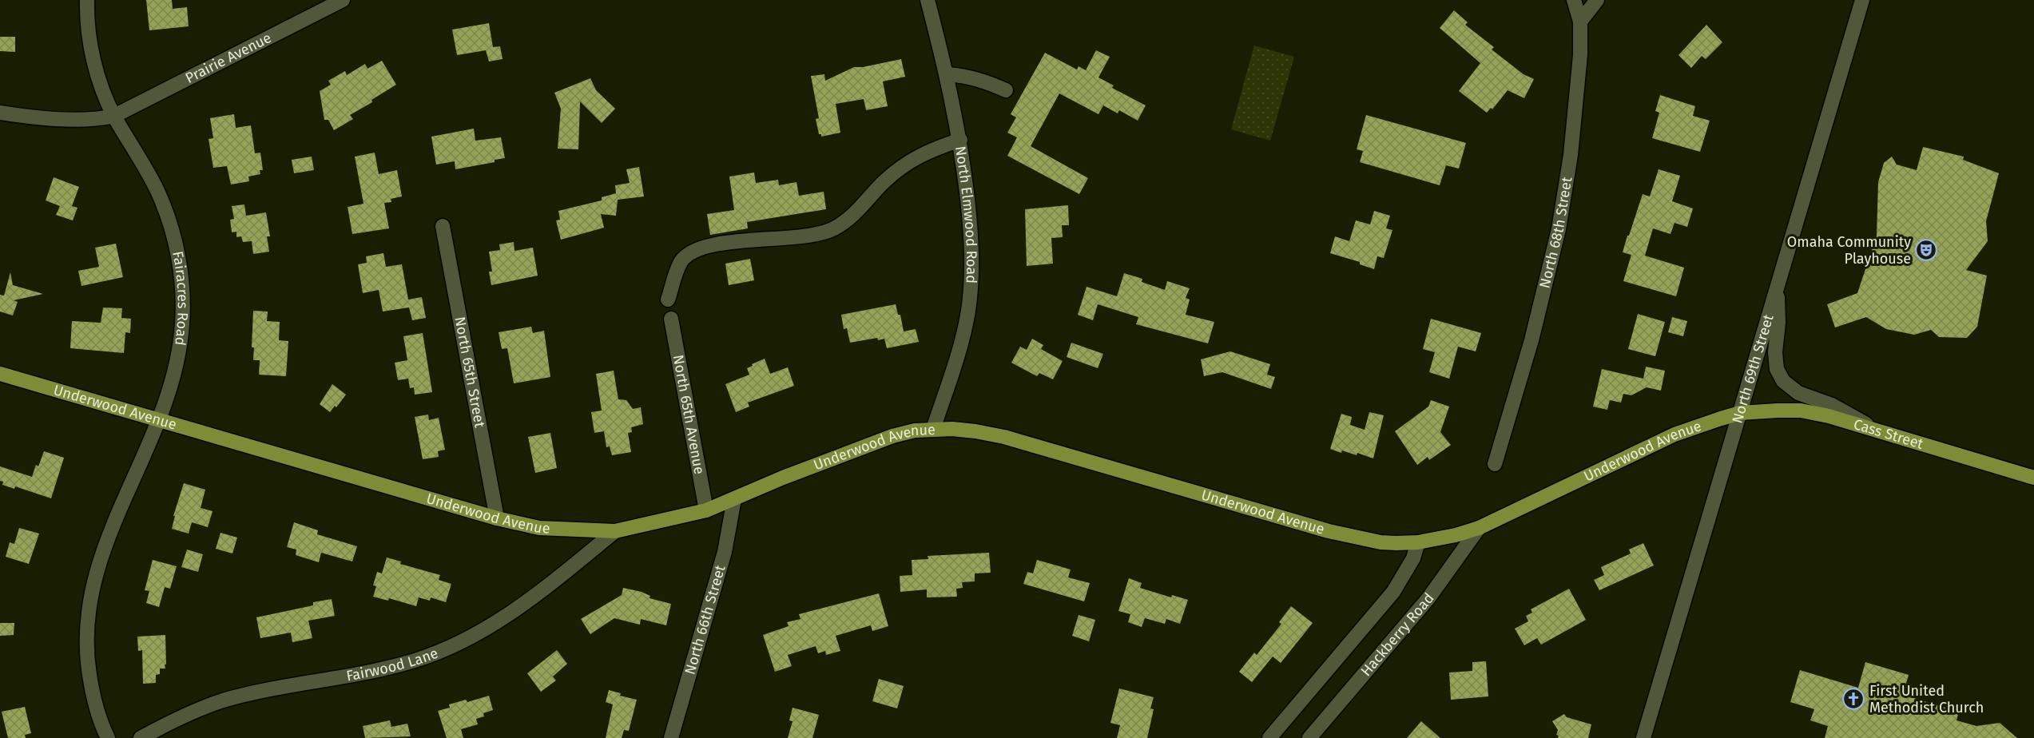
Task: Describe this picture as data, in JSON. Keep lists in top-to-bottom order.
{
  "streets": {
    "main road": ["Underwood Avenue", "Cass Street"],
    "street": [
      "Prairie Avenue",
      "North Elmwood Road",
      "North 68th Street",
      "Fairacres Road",
      "North 69th Street",
      "North 65th Street",
      "North 65th Avenue",
      "North 66th Street",
      "Hackberry Road",
      "Fairwood Lane"
    ]
  },
  "crossings": [
    ["Prairie Avenue", "Fairacres Road"],
    ["North Elmwood Road", "Underwood Avenue"],
    ["Fairacres Road", "Underwood Avenue"],
    ["North 69th Street", "Underwood Avenue"],
    ["North 69th Street", "Cass Street"],
    ["North 65th Street", "Underwood Avenue"],
    ["Underwood Avenue", "North 65th Avenue"],
    ["Underwood Avenue", "Cass Street"],
    ["Underwood Avenue", "North 66th Street"],
    ["Underwood Avenue", "Hackberry Road"],
    ["Underwood Avenue", "Fairwood Lane"]
  ],
  "places": {
    "theatre": ["Omaha Community Playhouse"],
    "church": ["First United Methodist Church"]
  }
}
